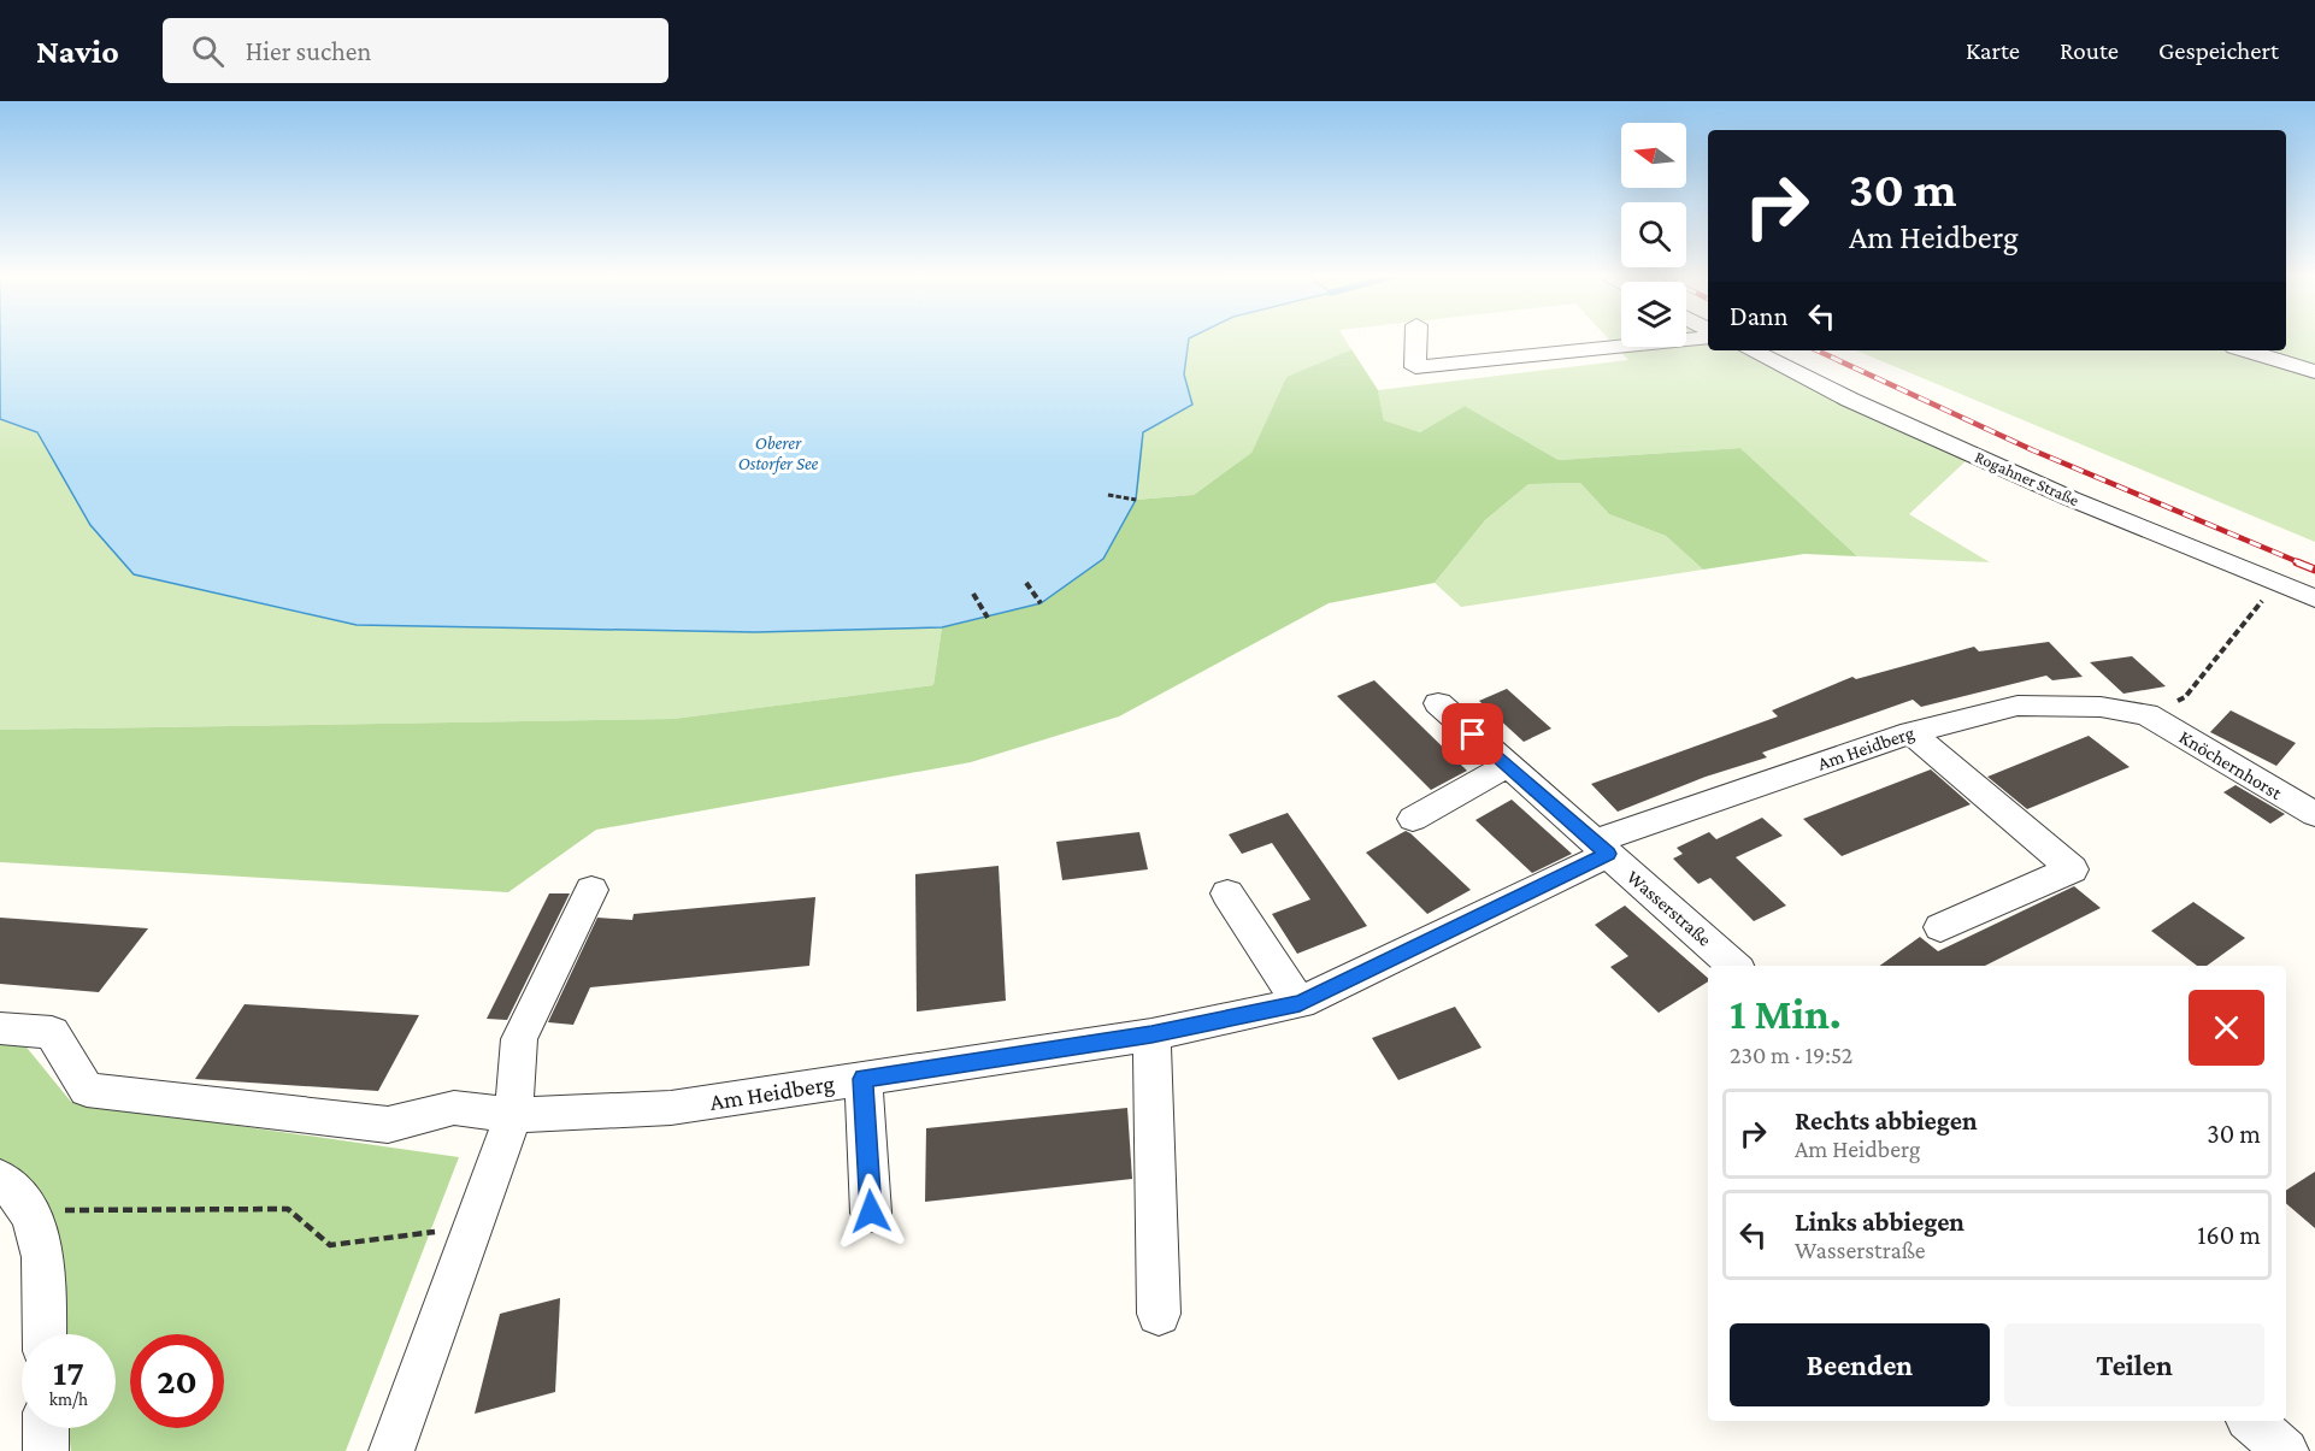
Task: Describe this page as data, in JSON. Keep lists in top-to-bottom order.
{
  "streets": {
    "street": [
      "Rogahner Straße",
      "Am Heidberg",
      "Knöchernhorst",
      "Wasserstraße"
    ]
  },
  "crossings": [
    ["Am Heidberg", "Knöchernhorst"],
    ["Am Heidberg", "Wasserstraße"]
  ],
  "water": ["Oberer Ostorfer See"],
  "north": "left",
  "page": {
    "header": "Navio",
    "search": "Hier suchen",
    "nav": ["Karte", "Route", "Gespeichert"],
    "turn": ["30 m", "Am Heidberg"],
    "then": "Dann",
    "heading": ["1 Min.", "230 m · 19:52"],
    "list": [
      {
        "name": "Rechts abbiegen",
        "note": "Am Heidberg",
        "value": "30 m"
      },
      {
        "name": "Links abbiegen",
        "note": "Wasserstraße",
        "value": "160 m"
      }
    ],
    "buttons": ["Beenden", "Teilen"],
    "speed": "17 km/h",
    "limit": "20"
  }
}
